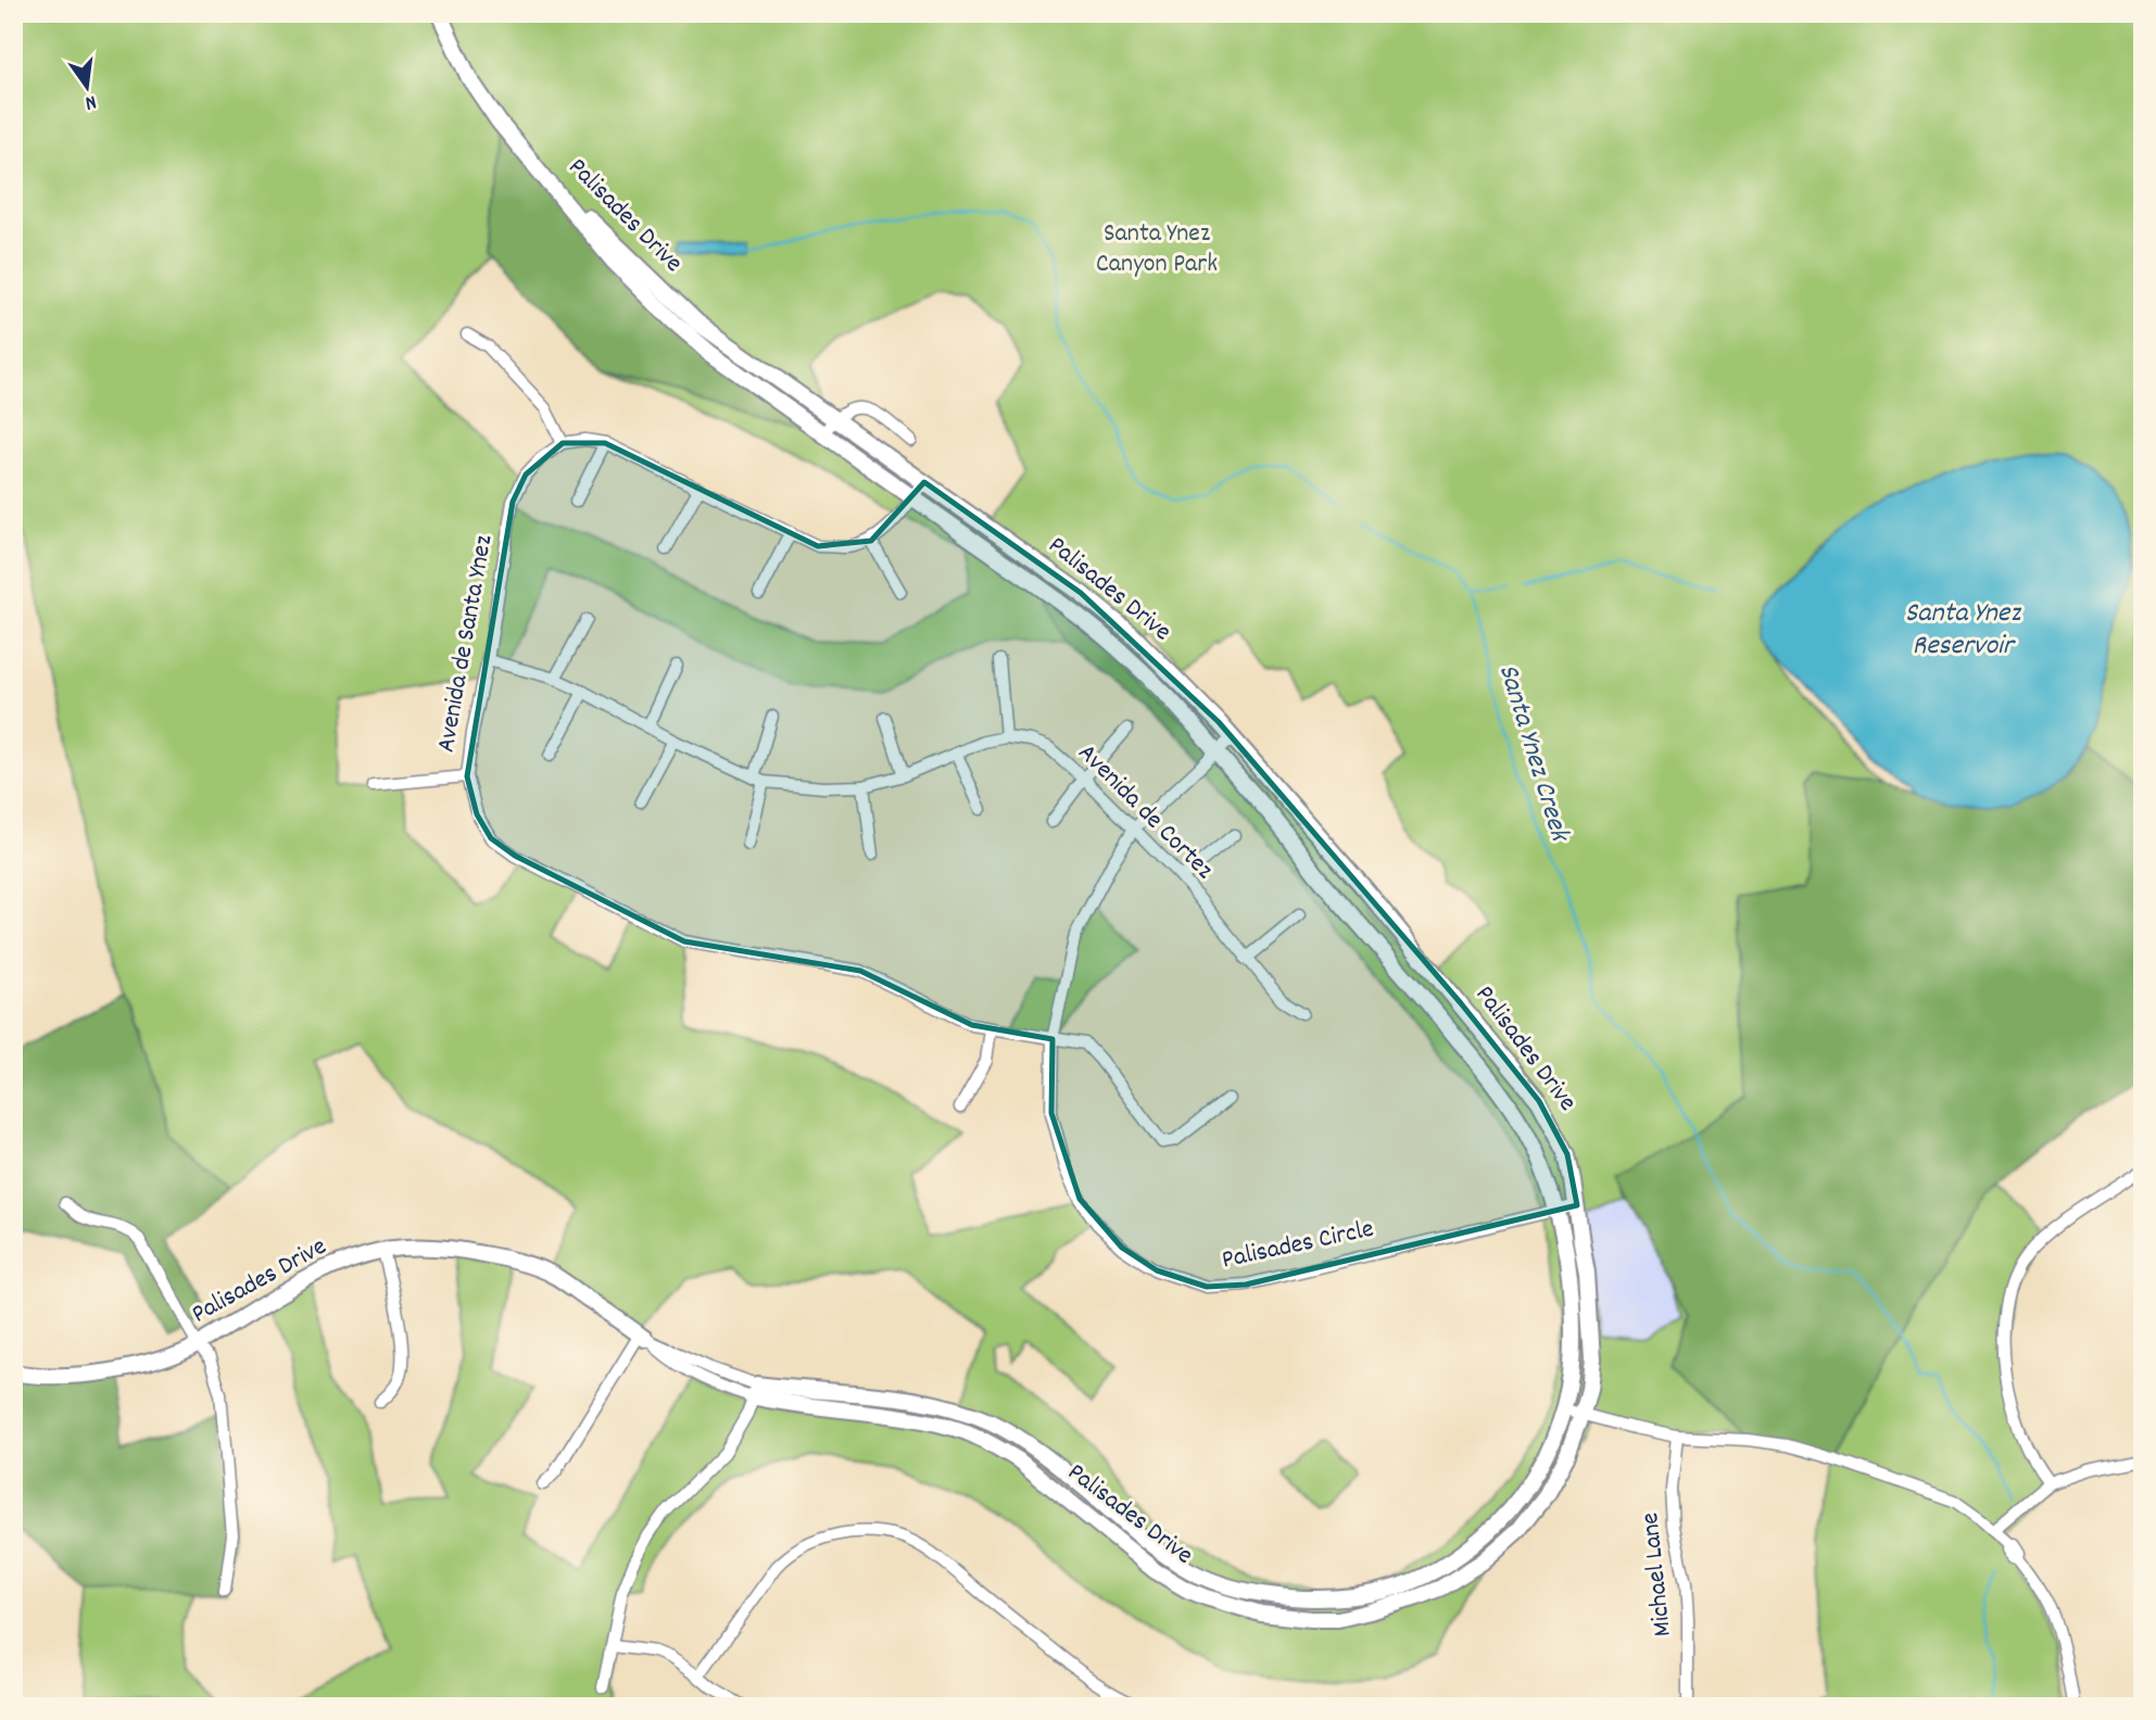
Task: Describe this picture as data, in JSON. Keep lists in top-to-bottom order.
{
  "streets": {
    "street": [
      "Palisades Drive",
      "Avenida de Santa Ynez",
      "Avenida de Cortez",
      "Palisades Circle",
      "Michael Lane"
    ]
  },
  "crossings": [
    ["Palisades Drive", "Palisades Circle"],
    ["Avenida de Santa Ynez", "Palisades Circle"],
    ["Avenida de Cortez", "Palisades Circle"]
  ],
  "water": ["Santa Ynez Reservoir", "Santa Ynez Creek"],
  "parks": ["Santa Ynez Canyon Park"],
  "north": "bottom"
}
